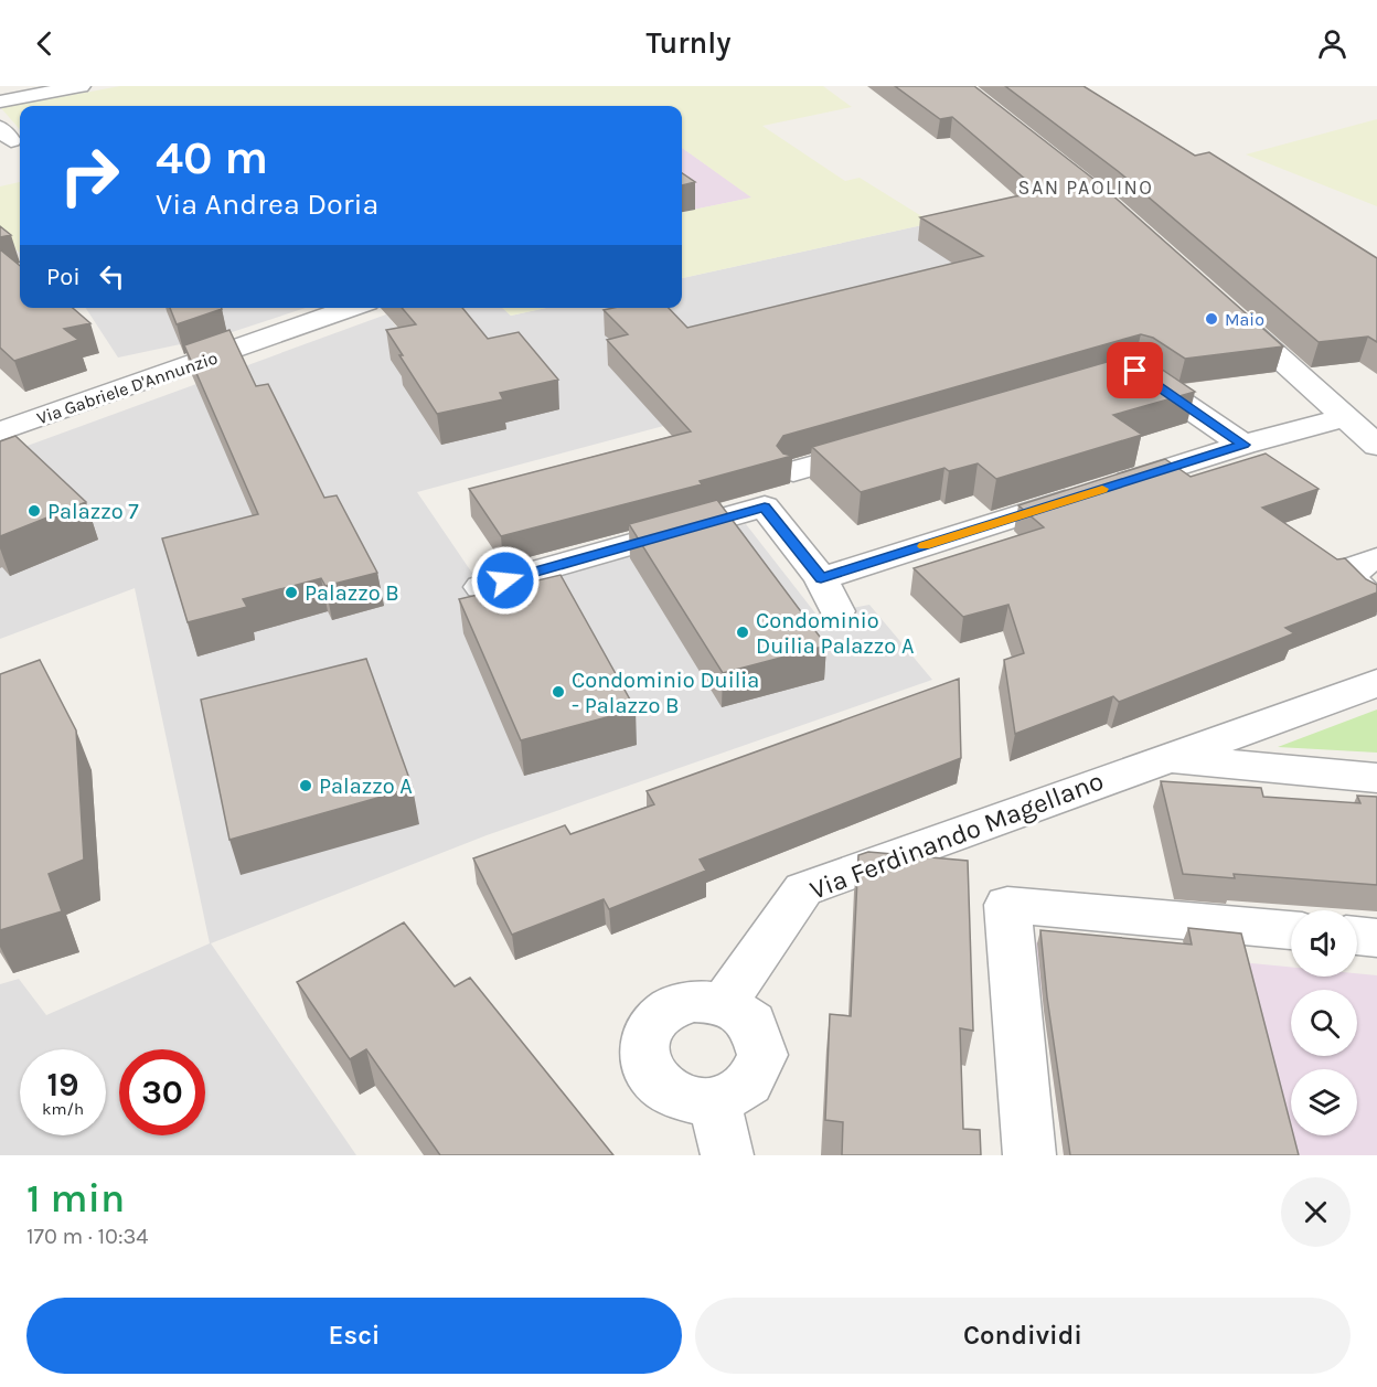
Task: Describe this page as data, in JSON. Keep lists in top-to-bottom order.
{
  "streets": {
    "street": ["Via Gabriele D'Annunzio", "Via Ferdinando Magellano"]
  },
  "districts": ["SAN PAOLINO"],
  "places": [
    "Maio",
    "Palazzo 7",
    "Palazzo B",
    "Condominio Duilia Palazzo A",
    "Condominio Duilia - Palazzo B",
    "Palazzo A"
  ],
  "page": {
    "header": "Turnly",
    "turn": ["40 m", "Via Andrea Doria"],
    "then": "Poi",
    "speed": "19 km/h",
    "limit": "30",
    "heading": ["1 min", "170 m · 10:34"],
    "buttons": ["Esci", "Condividi"]
  }
}
